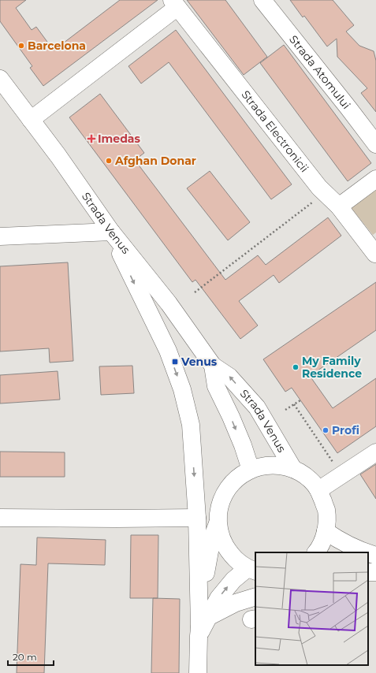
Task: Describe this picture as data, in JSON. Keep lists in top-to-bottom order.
{
  "streets": {
    "main road": ["Strada Atomului", "Strada Electronicii", "Strada Venus"]
  },
  "crossings": [
    ["Strada Electronicii", "Strada Venus"]
  ],
  "places": {
    "other": [
      "Barcelona",
      "Afghan Donar",
      "My Family Residence",
      "Profi"
    ],
    "health": ["Imedas"],
    "transit": ["Venus"]
  },
  "scale_bar": "20 m"
}
